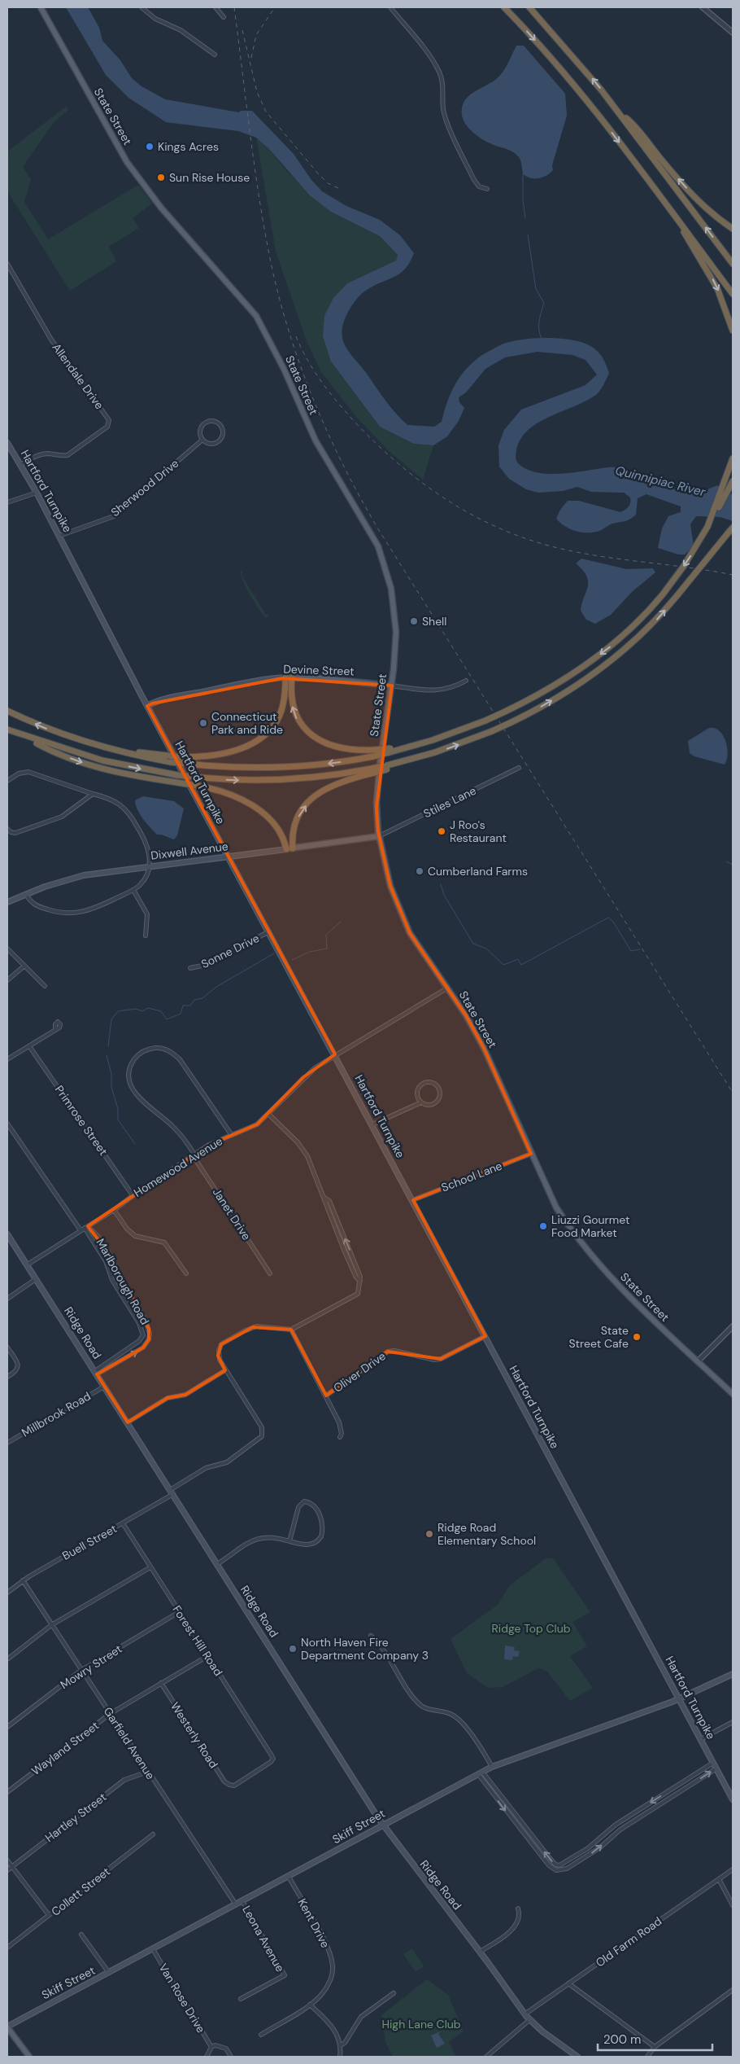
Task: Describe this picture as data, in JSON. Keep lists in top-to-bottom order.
{
  "streets": {
    "main road": [
      "State Street",
      "Hartford Turnpike",
      "Devine Street",
      "Dixwell Avenue",
      "Ridge Road",
      "Skiff Street"
    ],
    "street": [
      "Allendale Drive",
      "Sherwood Drive",
      "Stiles Lane",
      "Sonne Drive",
      "Primrose Street",
      "Homewood Avenue",
      "School Lane",
      "Janet Drive",
      "Marlborough Road",
      "Oliver Drive",
      "Millbrook Road",
      "Buell Street",
      "Forest Hill Road",
      "Mowry Street",
      "Westerly Road",
      "Garfield Avenue",
      "Wayland Street",
      "Hartley Street",
      "Collett Street",
      "Kent Drive",
      "Leona Avenue",
      "Old Farm Road",
      "Van Rose Drive"
    ]
  },
  "crossings": [
    ["State Street", "Devine Street"],
    ["State Street", "Stiles Lane"],
    ["State Street", "Dixwell Avenue"],
    ["State Street", "Homewood Avenue"],
    ["State Street", "School Lane"],
    ["Allendale Drive", "Hartford Turnpike"],
    ["Sherwood Drive", "Hartford Turnpike"],
    ["Hartford Turnpike", "Devine Street"],
    ["Hartford Turnpike", "Dixwell Avenue"],
    ["Hartford Turnpike", "Sonne Drive"],
    ["Hartford Turnpike", "Homewood Avenue"],
    ["Hartford Turnpike", "School Lane"],
    ["Hartford Turnpike", "Oliver Drive"],
    ["Hartford Turnpike", "Skiff Street"],
    ["Stiles Lane", "Dixwell Avenue"],
    ["Primrose Street", "Homewood Avenue"],
    ["Homewood Avenue", "Janet Drive"],
    ["Homewood Avenue", "Marlborough Road"],
    ["Homewood Avenue", "Ridge Road"],
    ["Marlborough Road", "Ridge Road"],
    ["Ridge Road", "Millbrook Road"],
    ["Ridge Road", "Buell Street"],
    ["Ridge Road", "Skiff Street"],
    ["Ridge Road", "Old Farm Road"],
    ["Buell Street", "Forest Hill Road"],
    ["Buell Street", "Garfield Avenue"],
    ["Forest Hill Road", "Mowry Street"],
    ["Forest Hill Road", "Westerly Road"],
    ["Forest Hill Road", "Wayland Street"],
    ["Mowry Street", "Garfield Avenue"],
    ["Westerly Road", "Wayland Street"],
    ["Garfield Avenue", "Wayland Street"],
    ["Garfield Avenue", "Hartley Street"],
    ["Garfield Avenue", "Skiff Street"],
    ["Skiff Street", "Kent Drive"],
    ["Skiff Street", "Leona Avenue"],
    ["Skiff Street", "Van Rose Drive"]
  ],
  "water": ["Quinnipiac River"],
  "parks": ["Ridge Top Club", "High Lane Club"],
  "places": [
    "Kings Acres",
    "Sun Rise House",
    "Shell",
    "Connecticut Park and Ride",
    "J Roo's Restaurant",
    "Cumberland Farms",
    "Liuzzi Gourmet Food Market",
    "State Street Cafe",
    "Ridge Road Elementary School",
    "North Haven Fire Department Company 3"
  ],
  "scale_bar": "200 m"
}
